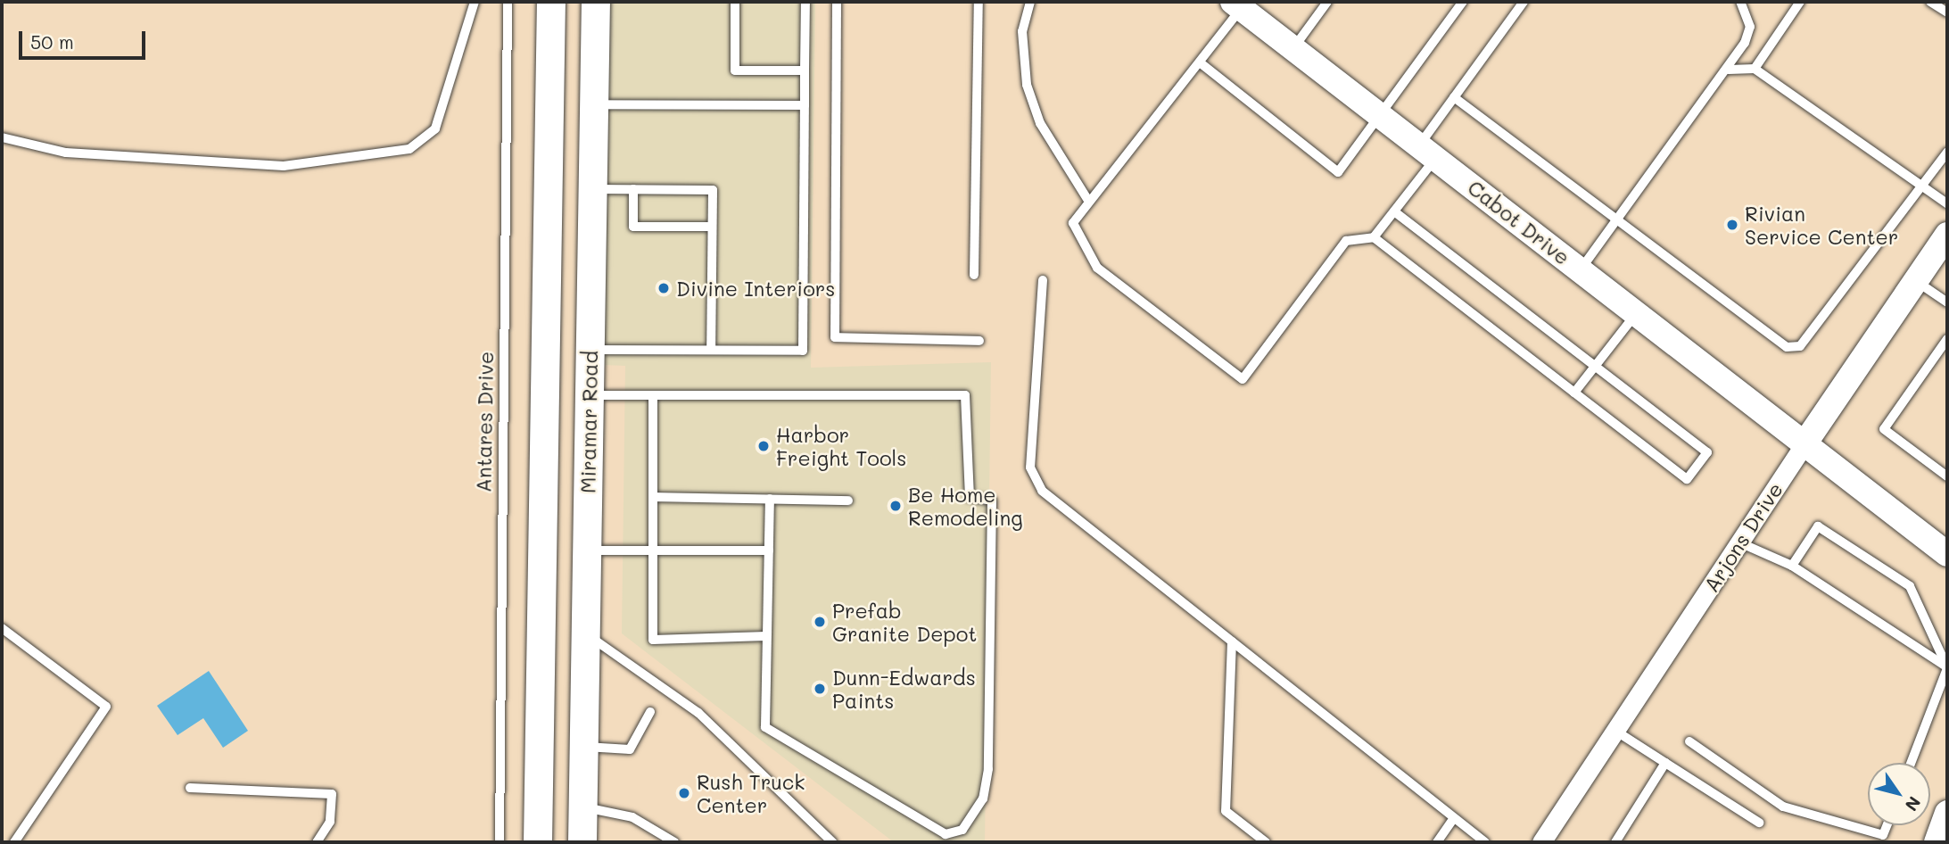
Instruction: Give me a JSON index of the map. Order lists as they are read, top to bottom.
{
  "streets": {
    "main road": ["Miramar Road"],
    "street": ["Cabot Drive", "Arjons Drive"],
    "lane": ["Antares Drive"]
  },
  "crossings": [
    ["Cabot Drive", "Arjons Drive"]
  ],
  "places": [
    "Rivian Service Center",
    "Divine Interiors",
    "Harbor Freight Tools",
    "Be Home Remodeling",
    "Prefab Granite Depot",
    "Dunn-Edwards Paints",
    "Rush Truck Center"
  ],
  "scale_bar": "50 m",
  "north": "bottom right"
}
